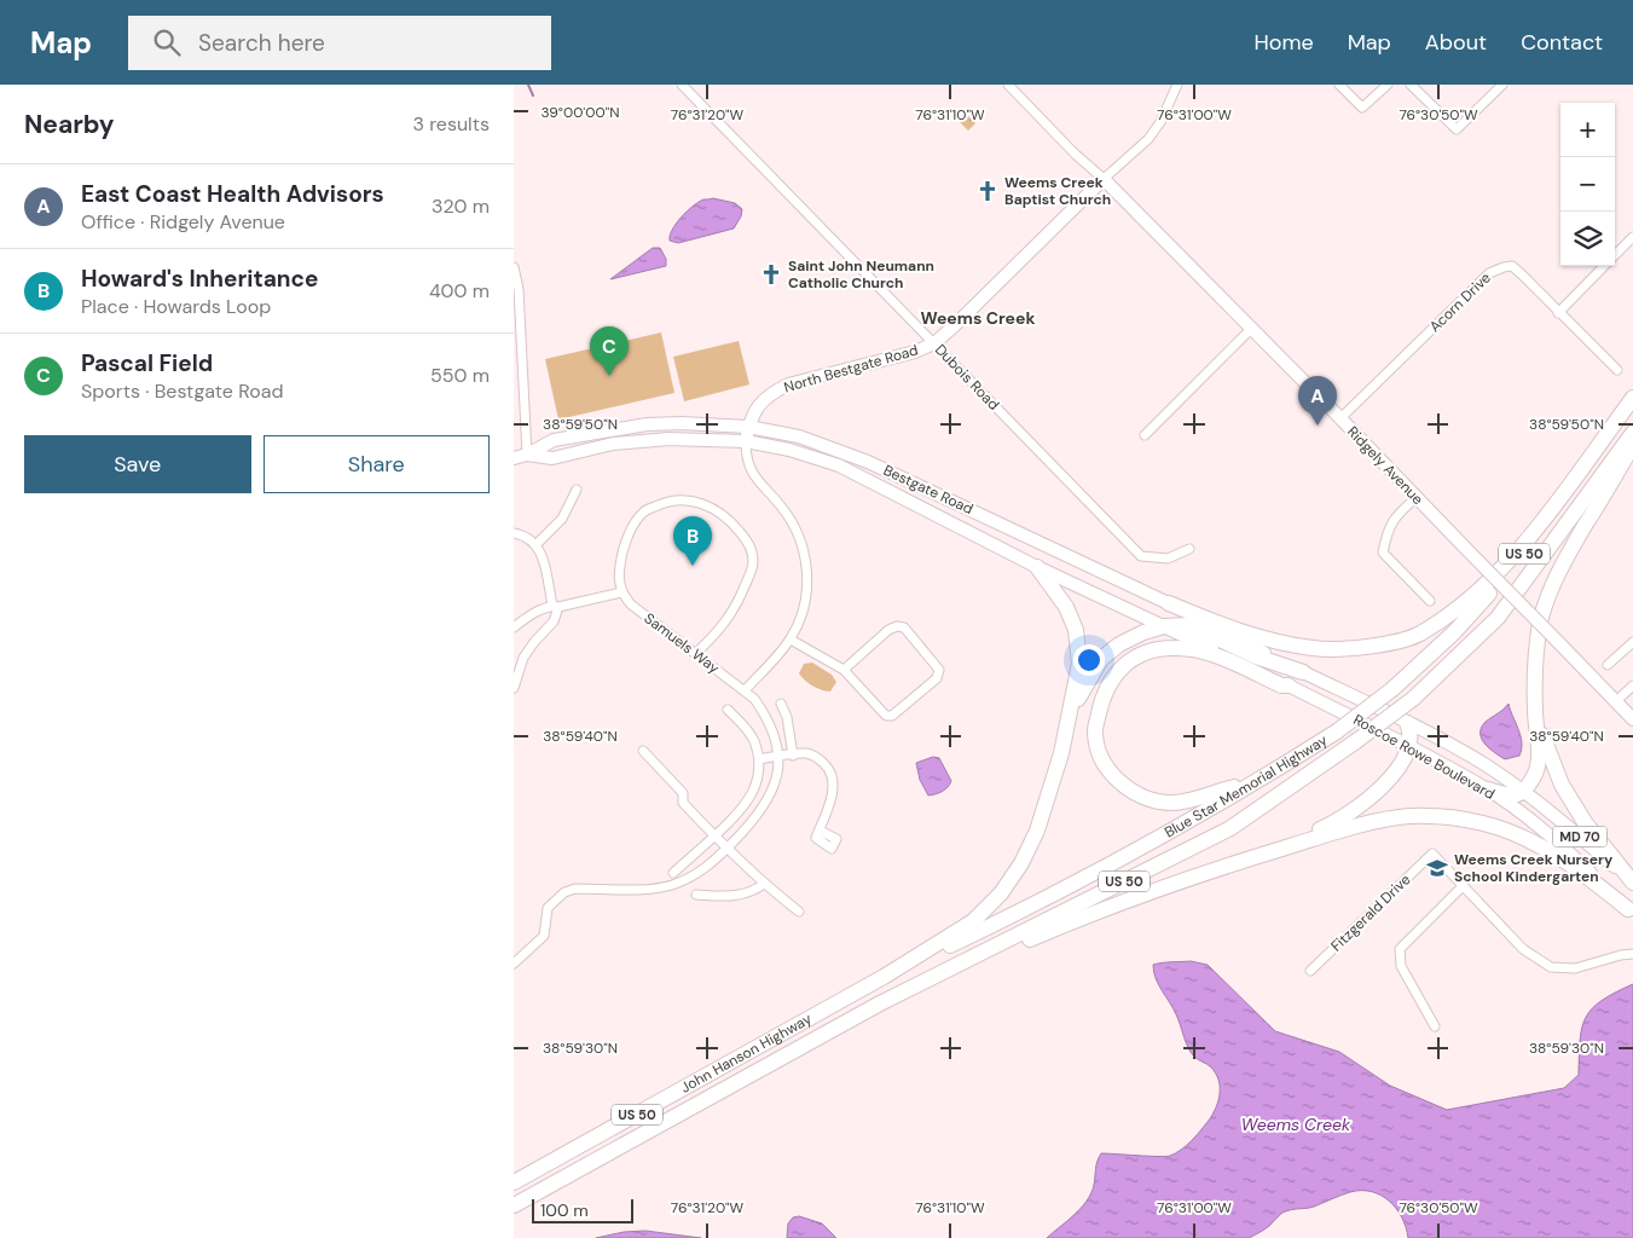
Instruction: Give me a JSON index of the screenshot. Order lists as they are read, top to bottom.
{
  "streets": {
    "highway": ["US 50", "Blue Star Memorial Highway", "John Hanson Highway"],
    "main road": [
      "North Bestgate Road",
      "Ridgely Avenue",
      "Bestgate Road",
      "Roscoe Rowe Boulevard",
      "MD 70"
    ],
    "street": [
      "Acorn Drive",
      "Dubois Road",
      "Samuels Way",
      "Fitzgerald Drive"
    ]
  },
  "crossings": [
    ["Acorn Drive", "Ridgely Avenue"],
    ["North Bestgate Road", "Dubois Road"],
    ["North Bestgate Road", "Ridgely Avenue"],
    ["North Bestgate Road", "Bestgate Road"],
    ["Bestgate Road", "Roscoe Rowe Boulevard"],
    ["Blue Star Memorial Highway", "John Hanson Highway"]
  ],
  "districts": ["Weems Creek"],
  "water": ["Weems Creek"],
  "places": {
    "church": ["Weems Creek Baptist Church", "Saint John Neumann Catholic Church"],
    "school or university": ["Weems Creek Nursery School Kindergarten"]
  },
  "scale_bar": "100 m",
  "page": {
    "header": "Map",
    "search": "Search here",
    "nav": [
      "Home",
      "Map",
      "About",
      "Contact"
    ],
    "heading": ["Nearby", "3 results"],
    "map_buttons": ["+", "−"],
    "list": [
      {
        "mark": "A",
        "name": "East Coast Health Advisors",
        "note": "Office · Ridgely Avenue",
        "value": "320 m"
      },
      {
        "mark": "B",
        "name": "Howard's Inheritance",
        "note": "Place · Howards Loop",
        "value": "400 m"
      },
      {
        "mark": "C",
        "name": "Pascal Field",
        "note": "Sports · Bestgate Road",
        "value": "550 m"
      }
    ],
    "pins": ["C", "A", "B"],
    "buttons": ["Save", "Share"],
    "scale": "100 m"
  },
  "coordinates": [
    "39°00'00\"N",
    "76°31'20\"W",
    "76°31'10\"W",
    "76°31'00\"W",
    "76°30'50\"W",
    "38°59'50\"N",
    "38°59'40\"N",
    "38°59'30\"N"
  ]
}
